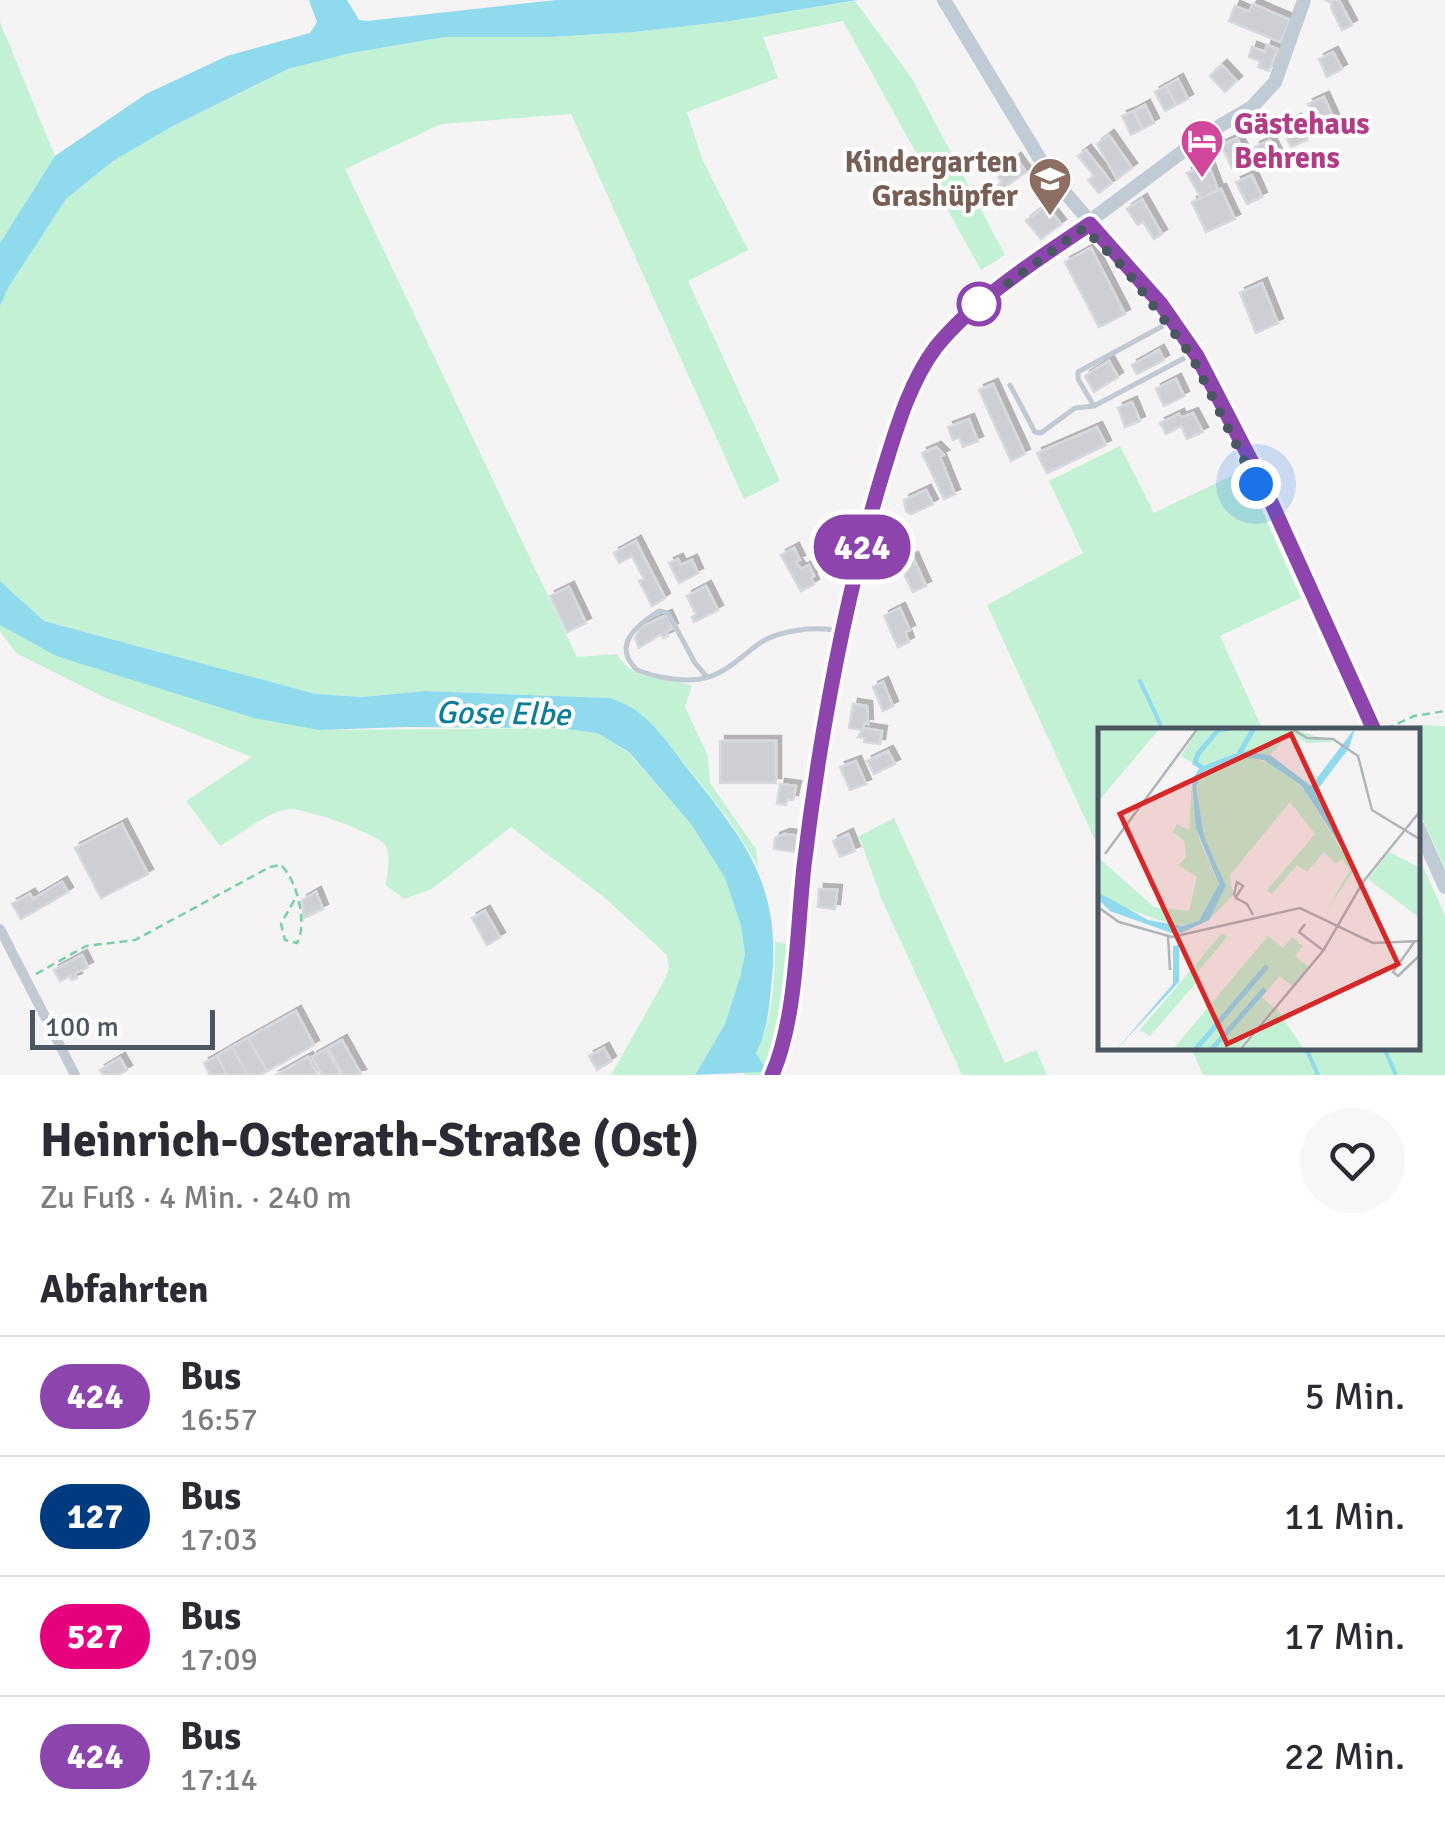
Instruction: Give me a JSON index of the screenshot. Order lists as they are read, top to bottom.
{
  "water": ["Gose Elbe"],
  "places": {
    "hotel": ["Gästehaus Behrens"],
    "school or university": ["Kindergarten Grashüpfer"]
  },
  "lines": ["bus line 424"],
  "scale_bar": "100 m",
  "page": {
    "on_map": "424",
    "scale": "100 m",
    "heading": [
      ["Heinrich-Osterath-Straße (Ost)", "Zu Fuß · 4 Min. · 240 m"],
      "Abfahrten"
    ],
    "list": [
      {
        "mark": "424",
        "name": "Bus",
        "note": "16:57",
        "value": "5 Min."
      },
      {
        "mark": "127",
        "name": "Bus",
        "note": "17:03",
        "value": "11 Min."
      },
      {
        "mark": "527",
        "name": "Bus",
        "note": "17:09",
        "value": "17 Min."
      },
      {
        "mark": "424",
        "name": "Bus",
        "note": "17:14",
        "value": "22 Min."
      }
    ]
  }
}
